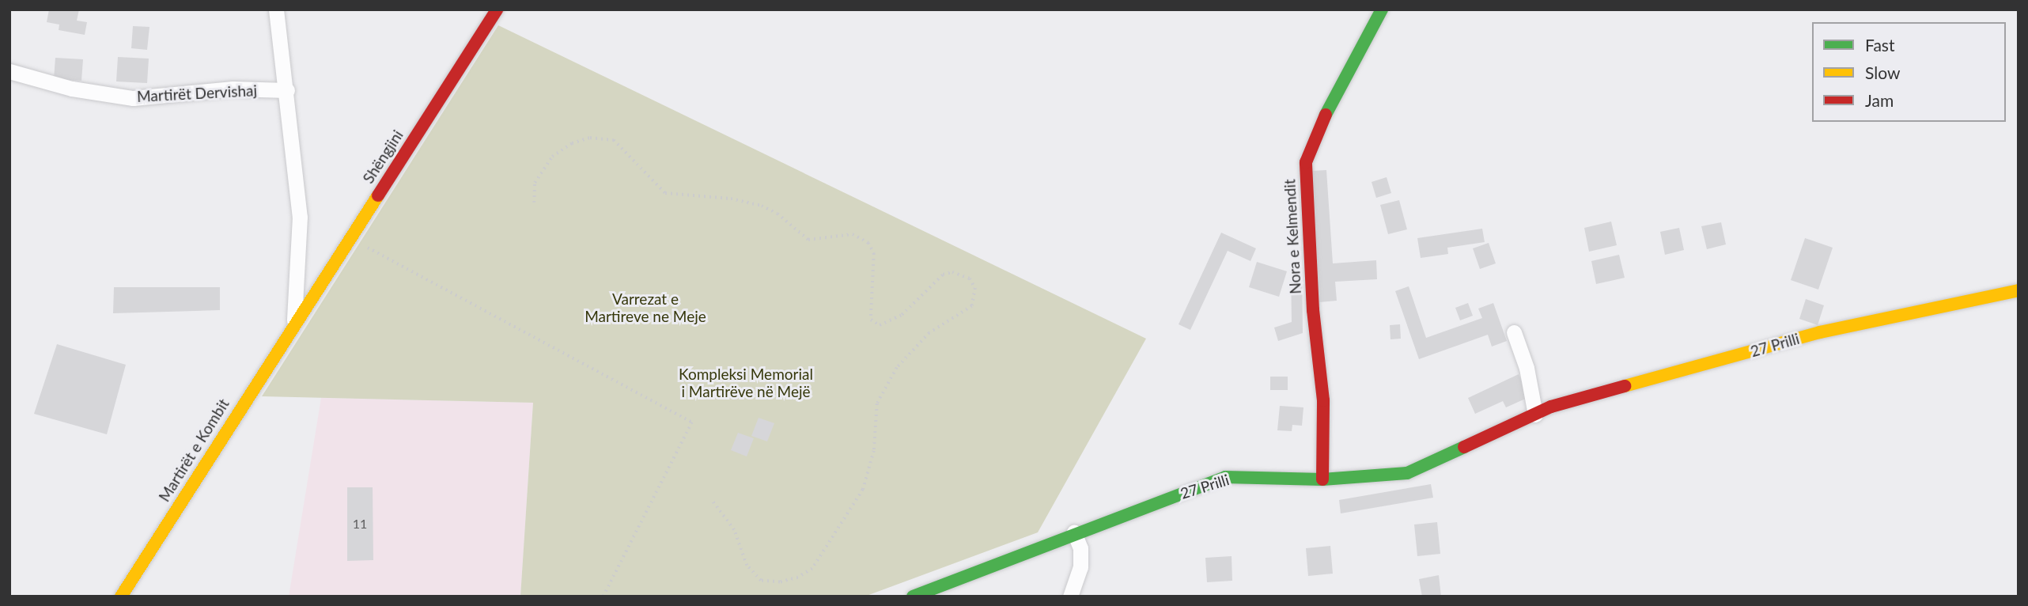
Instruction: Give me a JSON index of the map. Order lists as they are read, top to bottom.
{
  "streets": {
    "street": [
      "Martirët Dervishaj",
      "Shëngjini",
      "Nora e Kelmendit",
      "27 Prilli",
      "Martirët e Kombit"
    ]
  },
  "crossings": [
    ["Shëngjini", "Martirët e Kombit"],
    ["Nora e Kelmendit", "27 Prilli"]
  ],
  "parks": ["Varrezat e Martireve ne Meje", "Kompleksi Memorial i Martirëve në Mejë"],
  "house_numbers": ["11"],
  "legend": ["Fast", "Slow", "Jam"]
}
